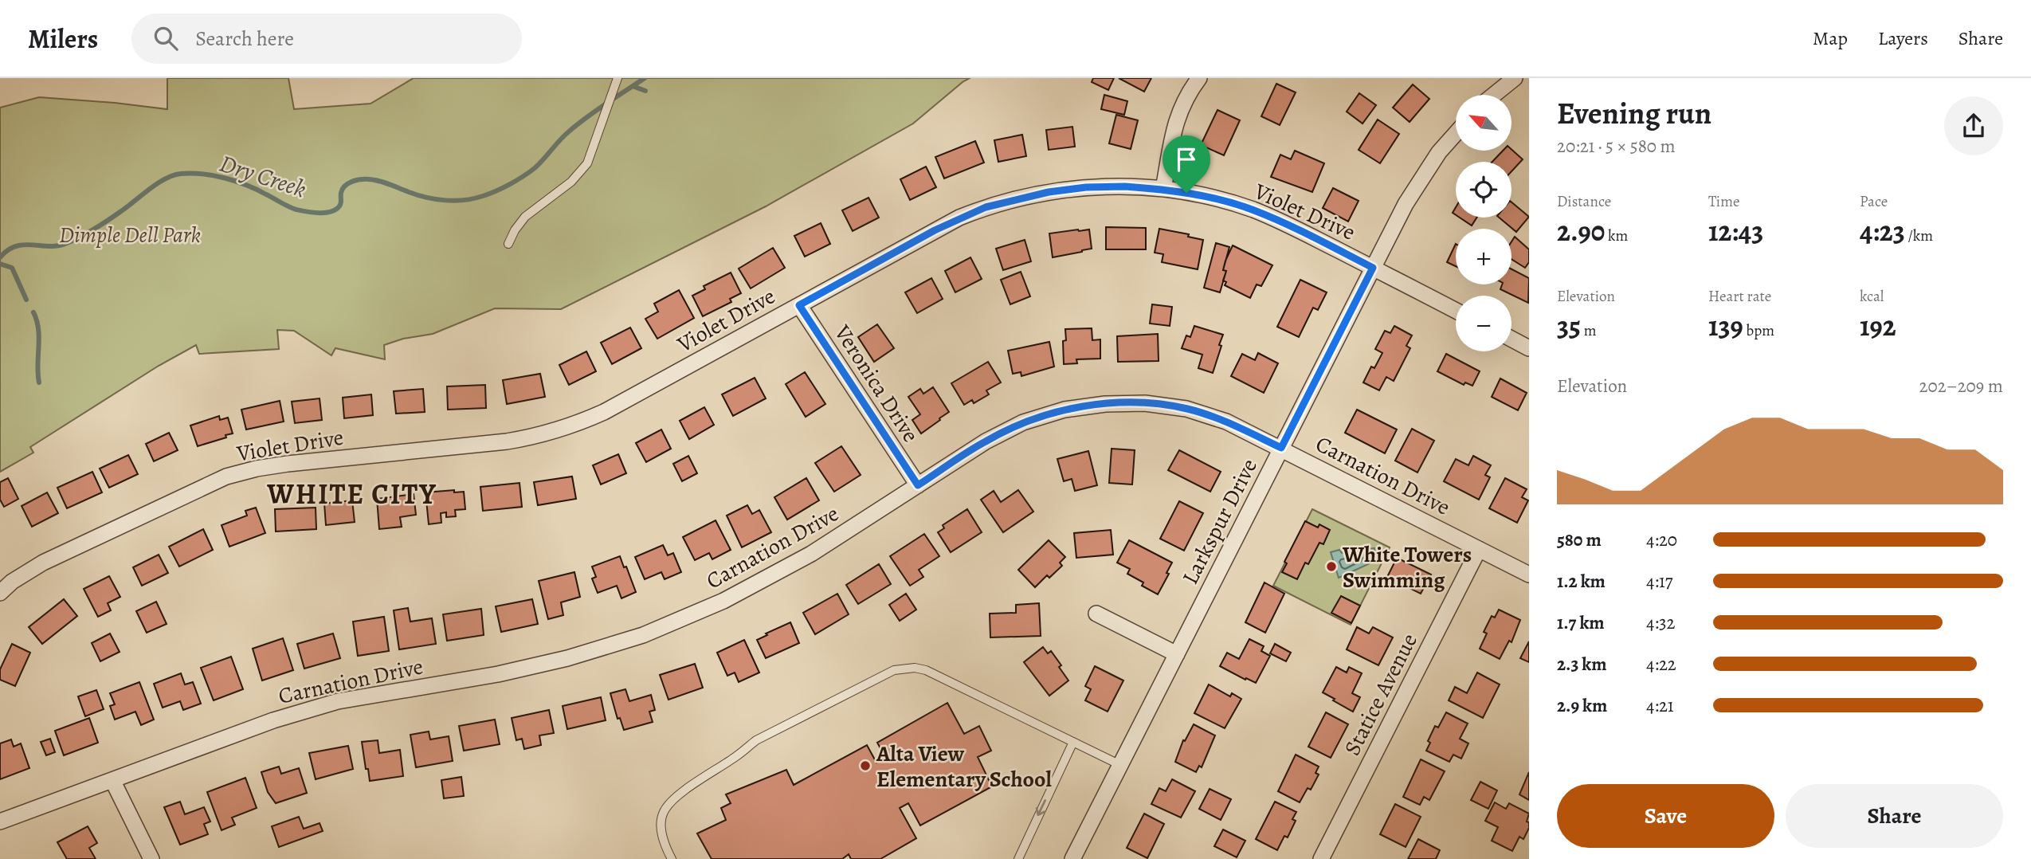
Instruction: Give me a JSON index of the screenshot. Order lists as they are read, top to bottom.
{
  "streets": {
    "street": [
      "Violet Drive",
      "Veronica Drive",
      "Carnation Drive",
      "Larkspur Drive",
      "Statice Avenue"
    ]
  },
  "crossings": [
    ["Violet Drive", "Veronica Drive"],
    ["Violet Drive", "Larkspur Drive"],
    ["Veronica Drive", "Carnation Drive"],
    ["Carnation Drive", "Larkspur Drive"],
    ["Carnation Drive", "Statice Avenue"]
  ],
  "districts": ["WHITE CITY"],
  "water": ["Dry Creek"],
  "parks": ["Dimple Dell Park"],
  "places": ["White Towers Swimming", "Alta View Elementary School"],
  "north": "top left",
  "page": {
    "header": "Milers",
    "search": "Search here",
    "nav": ["Map", "Layers", "Share"],
    "heading": ["Evening run", "20:21 · 5 × 580 m"],
    "map_buttons": ["+", "−"],
    "stats": [
      ["Distance", "2.90 km"],
      ["Time", "12:43"],
      ["Pace", "4:23 /km"],
      ["Elevation", "35 m"],
      ["Heart rate", "139 bpm"],
      ["kcal", "192"]
    ],
    "chart": ["Elevation", "202–209 m"],
    "list": [
      {
        "name": "580 m",
        "note": "4:20"
      },
      {
        "name": "1.2 km",
        "note": "4:17"
      },
      {
        "name": "1.7 km",
        "note": "4:32"
      },
      {
        "name": "2.3 km",
        "note": "4:22"
      },
      {
        "name": "2.9 km",
        "note": "4:21"
      }
    ],
    "buttons": ["Save", "Share"]
  }
}
